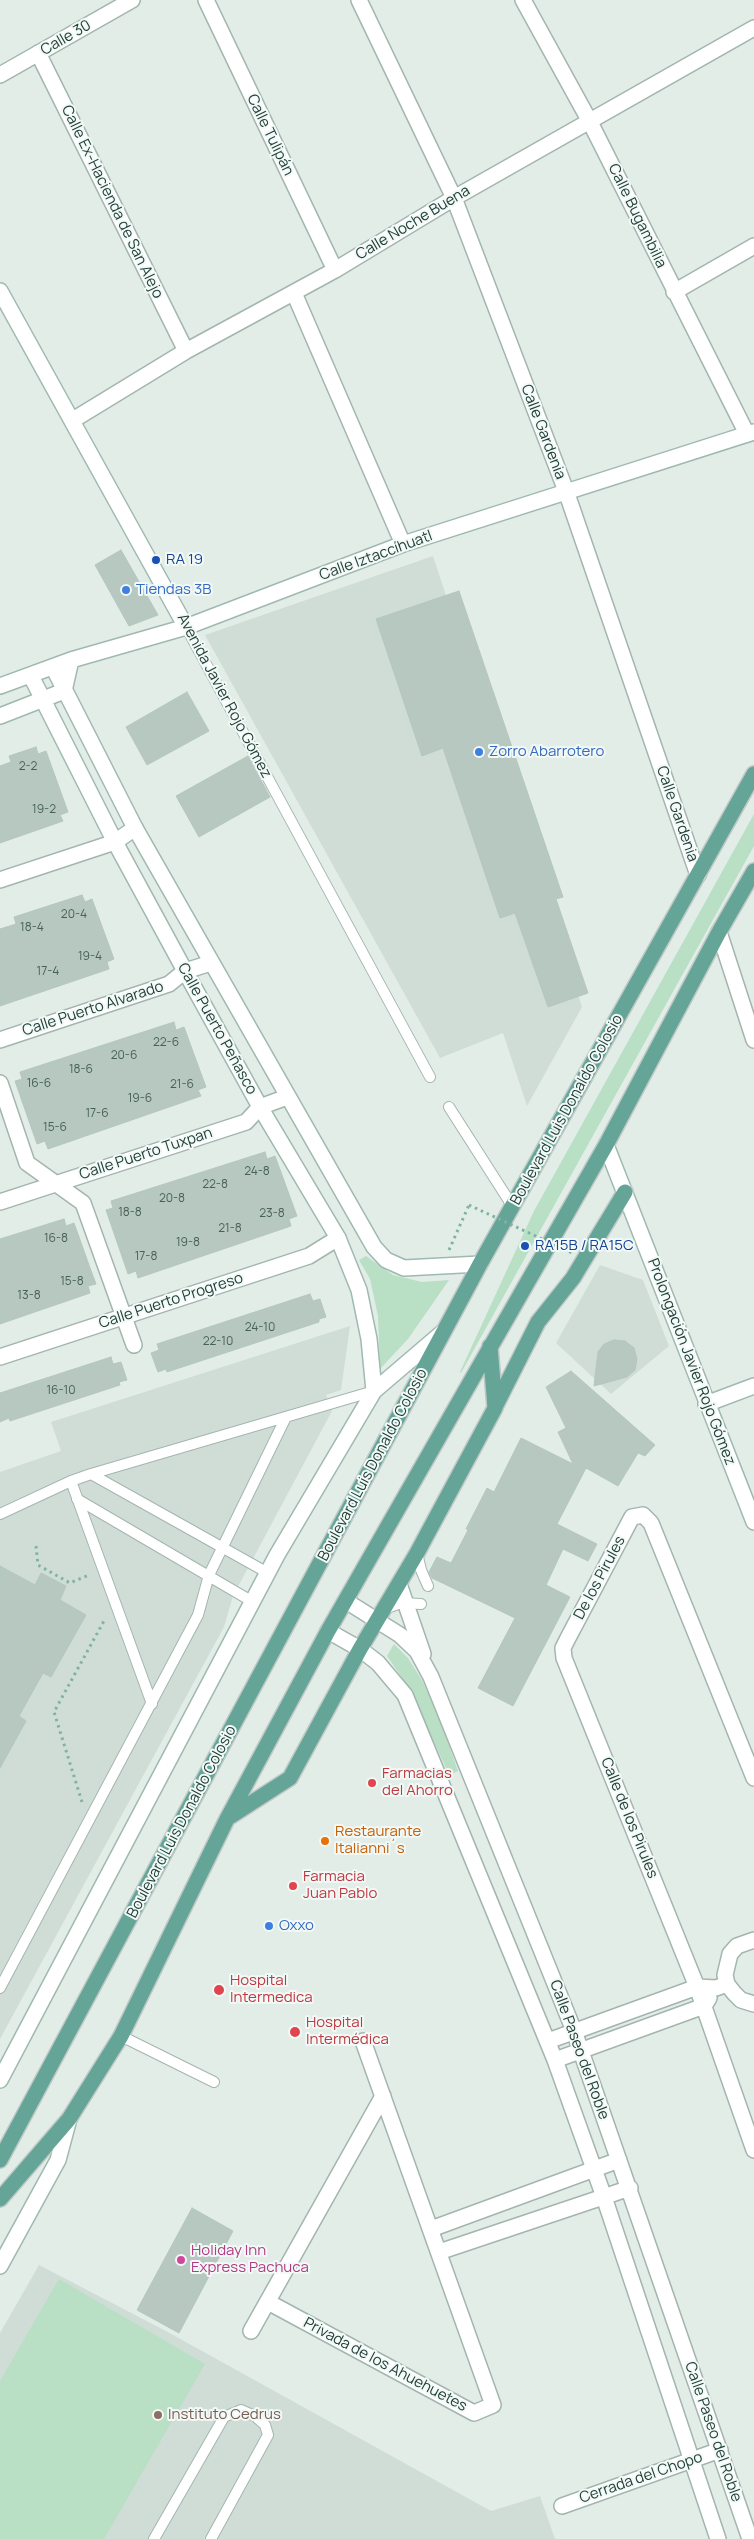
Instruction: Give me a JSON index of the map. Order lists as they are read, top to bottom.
{
  "streets": {
    "main road": ["Boulevard Luis Donaldo Colosio"],
    "street": [
      "Calle 30",
      "Calle Tulipán",
      "Calle Ex-Hacienda de San Alejo",
      "Calle Bugambilia",
      "Calle Noche Buena",
      "Calle Gardenia",
      "Calle Iztaccíhuatl",
      "Avenida Javier Rojo Gómez",
      "Calle Puerto Alvarado",
      "Calle Puerto Peñasco",
      "Calle Puerto Tuxpan",
      "Calle Puerto Progreso",
      "Prolongación Javier Rojo Gómez",
      "De los Pirules",
      "Calle de los Pirules",
      "Calle Paseo del Roble",
      "Privada de los Ahuehuetes",
      "Cerrada del Chopo"
    ]
  },
  "crossings": [
    ["Calle 30", "Calle Ex-Hacienda de San Alejo"],
    ["Calle Tulipán", "Calle Noche Buena"],
    ["Calle Ex-Hacienda de San Alejo", "Calle Noche Buena"],
    ["Calle Bugambilia", "Calle Noche Buena"],
    ["Calle Bugambilia", "Calle Iztaccíhuatl"],
    ["Calle Noche Buena", "Calle Gardenia"],
    ["Calle Noche Buena", "Avenida Javier Rojo Gómez"],
    ["Calle Gardenia", "Calle Iztaccíhuatl"],
    ["Calle Gardenia", "Boulevard Luis Donaldo Colosio"],
    ["Calle Iztaccíhuatl", "Avenida Javier Rojo Gómez"],
    ["Calle Iztaccíhuatl", "Calle Puerto Peñasco"],
    ["Calle Puerto Alvarado", "Calle Puerto Peñasco"],
    ["Calle Puerto Peñasco", "Boulevard Luis Donaldo Colosio"],
    ["Calle Puerto Peñasco", "Calle Puerto Tuxpan"],
    ["Calle Puerto Peñasco", "Calle Puerto Progreso"],
    ["De los Pirules", "Calle de los Pirules"],
    ["Calle Paseo del Roble", "Cerrada del Chopo"]
  ],
  "places": [
    "RA 19",
    "Tiendas 3B",
    "Zorro Abarrotero",
    "RA15B / RA15C",
    "Farmacias del Ahorro",
    "Restaurante Italianni´s",
    "Farmacia Juan Pablo",
    "Oxxo",
    "Hospital Intermedica",
    "Hospital Intermédica",
    "Holiday Inn Express Pachuca",
    "Instituto Cedrus"
  ],
  "house_numbers": [
    "2-2",
    "19-2",
    "20-4",
    "18-4",
    "19-4",
    "17-4",
    "22-6",
    "20-6",
    "18-6",
    "16-6",
    "21-6",
    "19-6",
    "17-6",
    "15-6",
    "24-8",
    "22-8",
    "20-8",
    "18-8",
    "23-8",
    "21-8",
    "16-8",
    "19-8",
    "17-8",
    "15-8",
    "13-8",
    "24-10",
    "22-10",
    "16-10"
  ]
}
